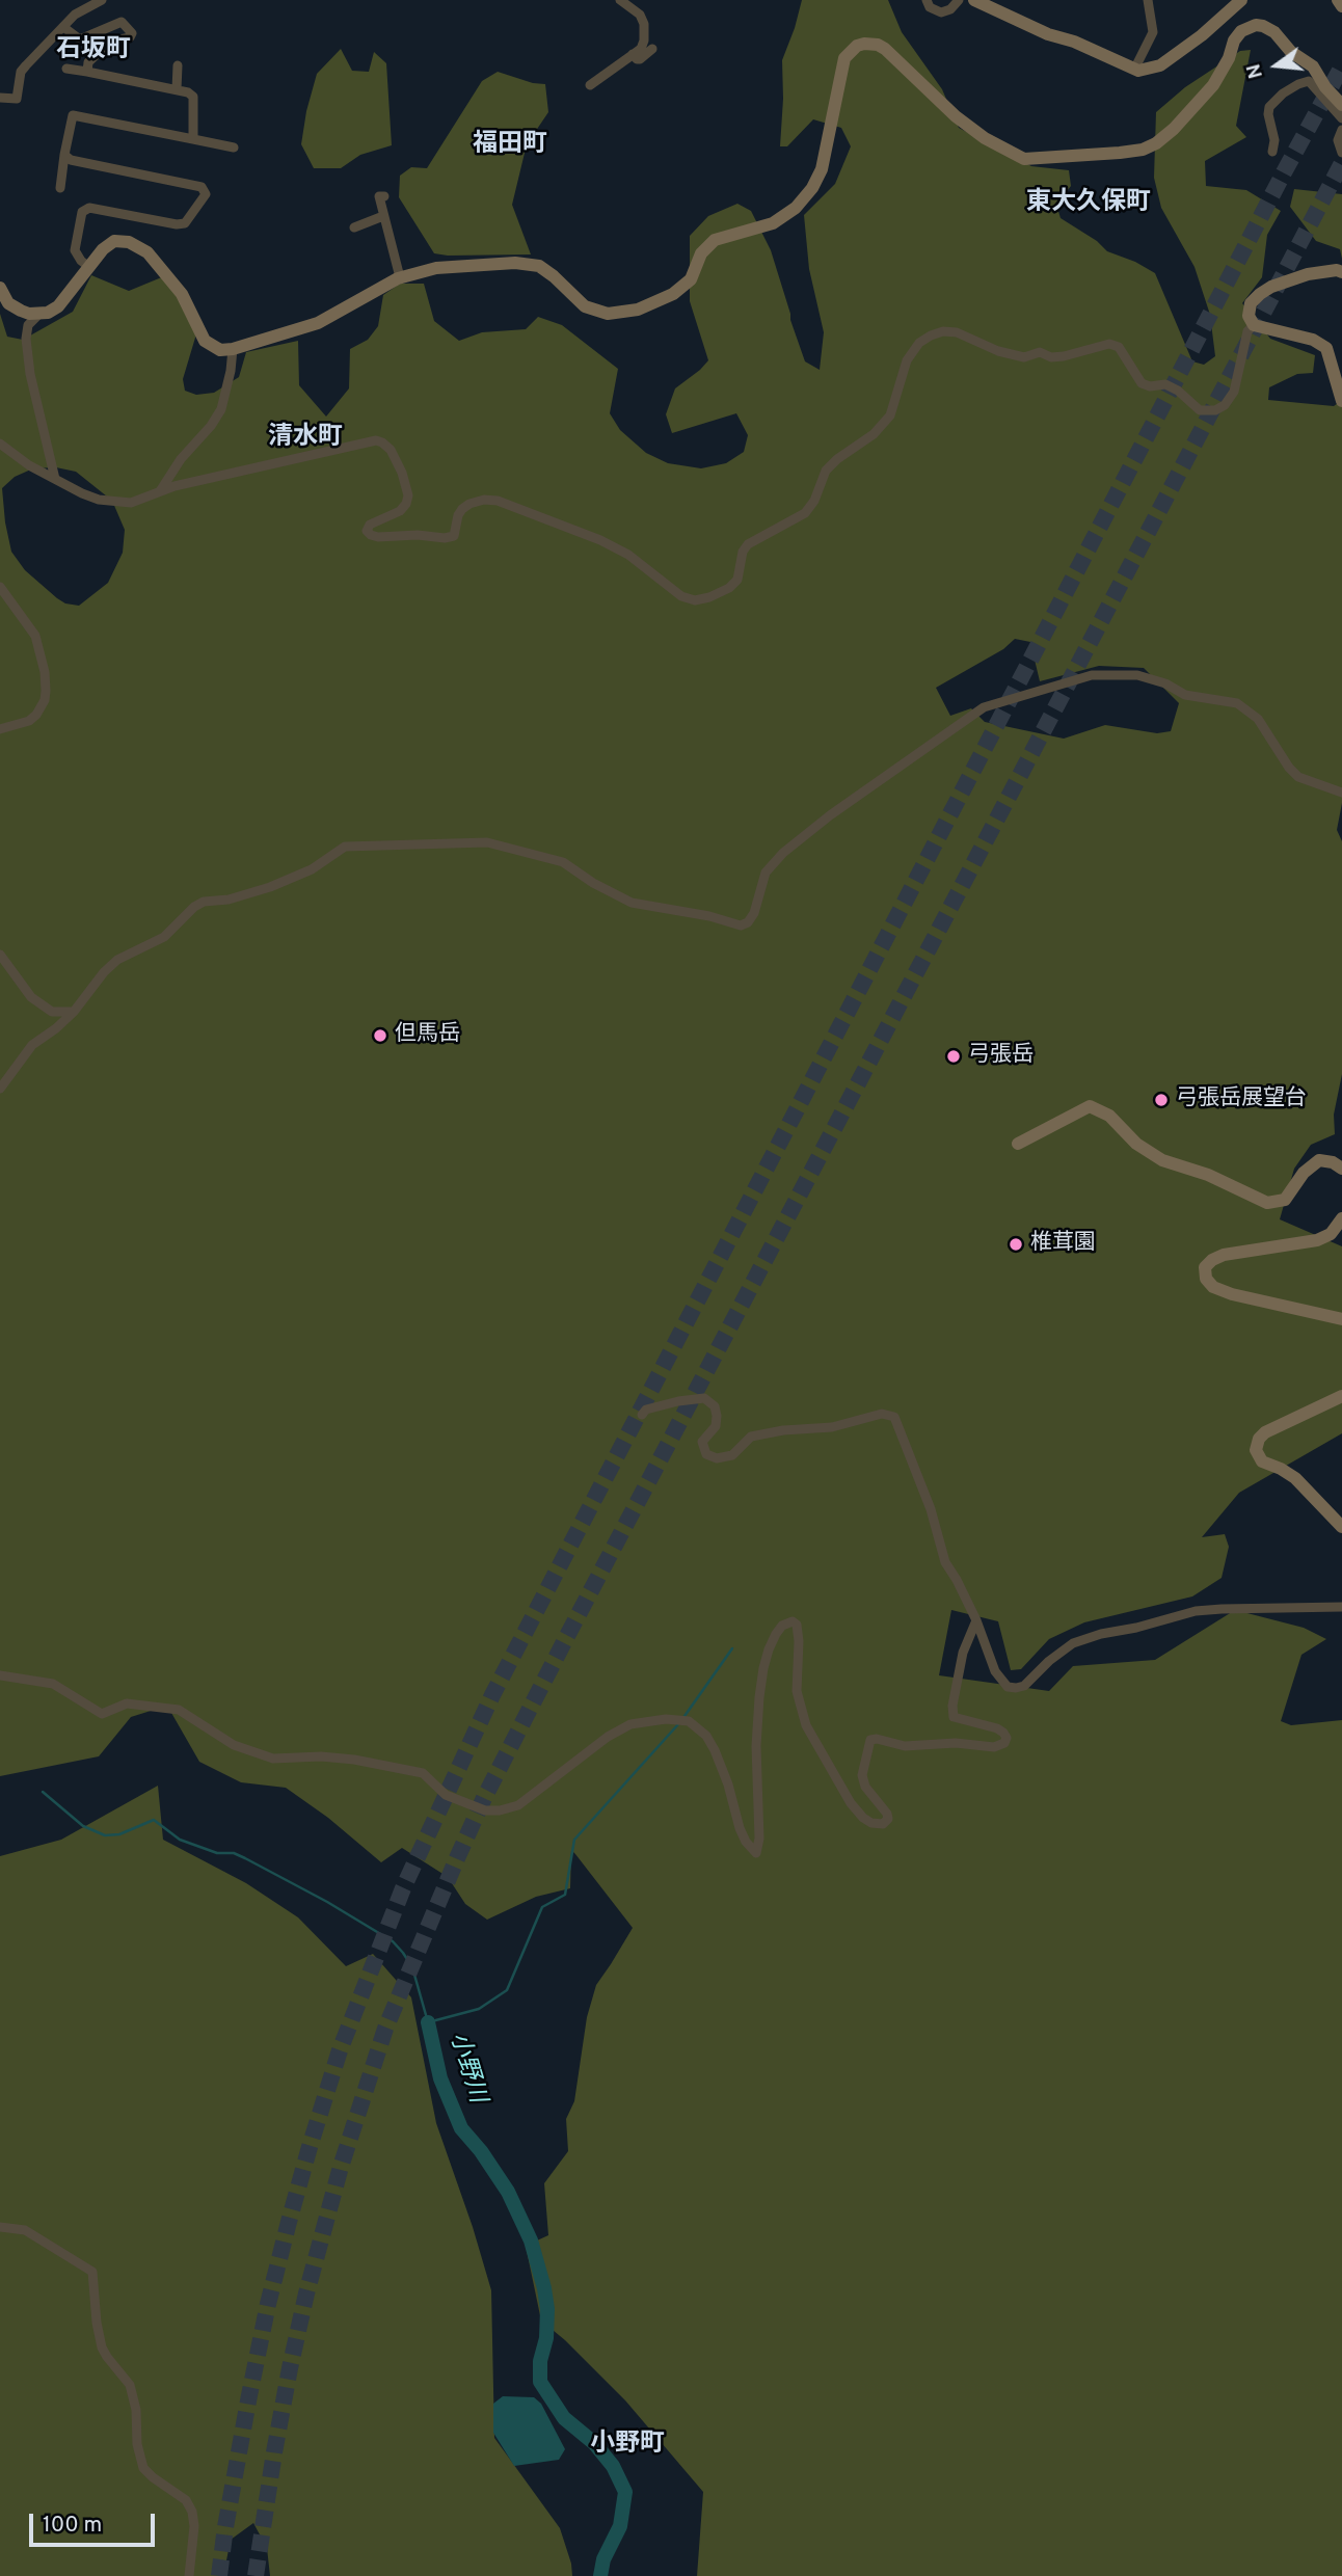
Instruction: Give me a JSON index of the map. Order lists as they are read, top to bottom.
{
  "districts": [
    "石坂町",
    "福田町",
    "東大久保町",
    "清水町",
    "小野町"
  ],
  "water": ["小野川"],
  "places": [
    "但馬岳",
    "弓張岳",
    "弓張岳展望台",
    "椎茸園"
  ],
  "scale_bar": "100 m",
  "north": "left"
}
